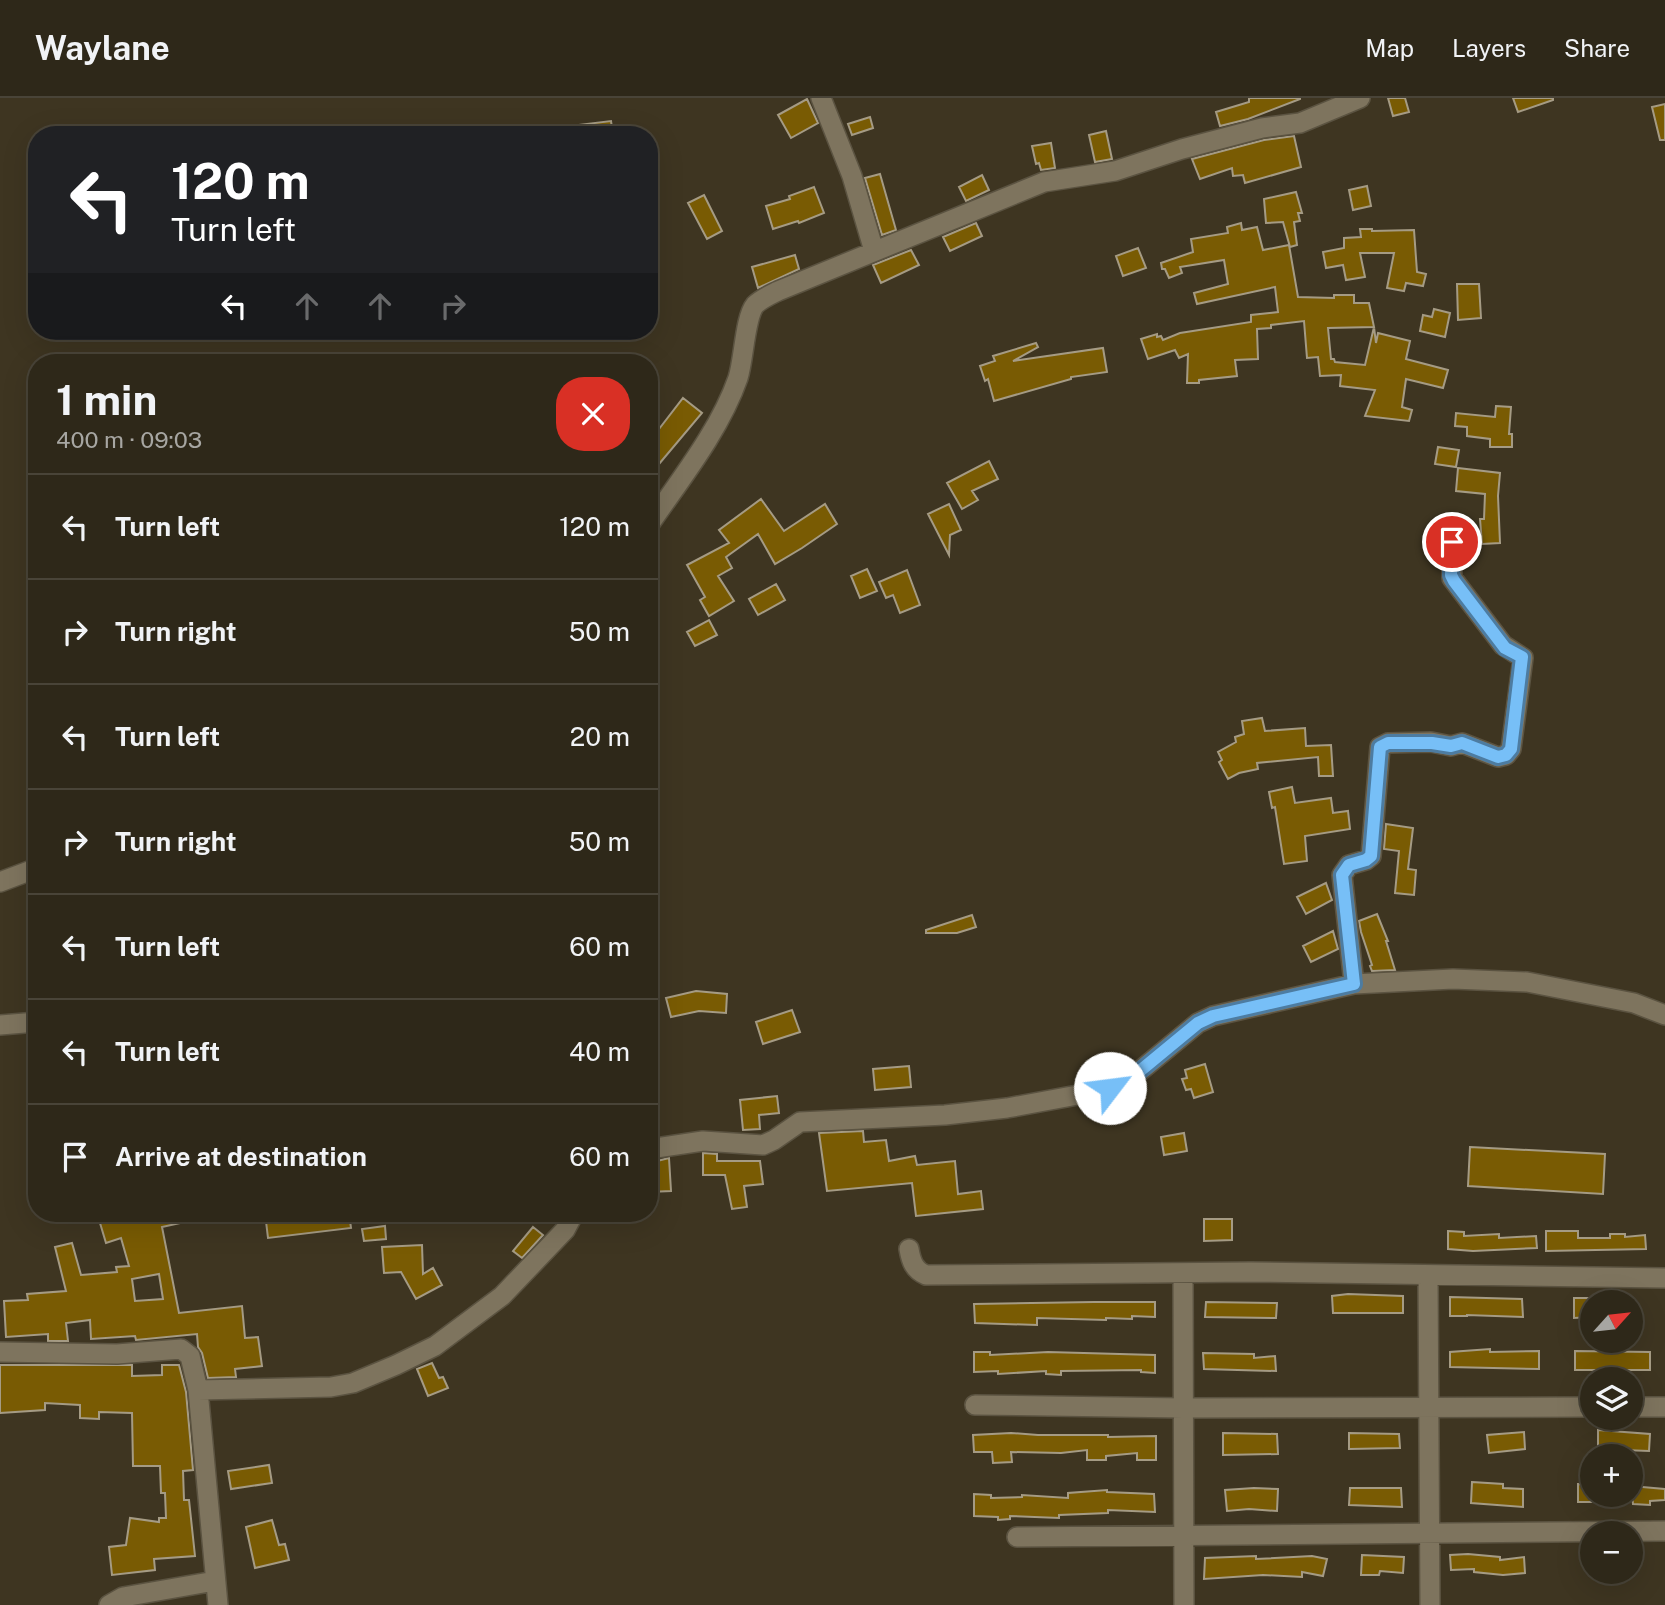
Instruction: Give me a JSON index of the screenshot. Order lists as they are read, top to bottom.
{
  "north": "top right",
  "page": {
    "header": "Waylane",
    "nav": ["Map", "Layers", "Share"],
    "turn": ["120 m", "Turn left"],
    "heading": ["1 min", "400 m · 09:03"],
    "list": [
      {
        "name": "Turn left",
        "value": "120 m"
      },
      {
        "name": "Turn right",
        "value": "50 m"
      },
      {
        "name": "Turn left",
        "value": "20 m"
      },
      {
        "name": "Turn right",
        "value": "50 m"
      },
      {
        "name": "Turn left",
        "value": "60 m"
      },
      {
        "name": "Turn left",
        "value": "40 m"
      },
      {
        "name": "Arrive at destination",
        "value": "60 m"
      }
    ],
    "map_buttons": ["+", "−"]
  }
}
